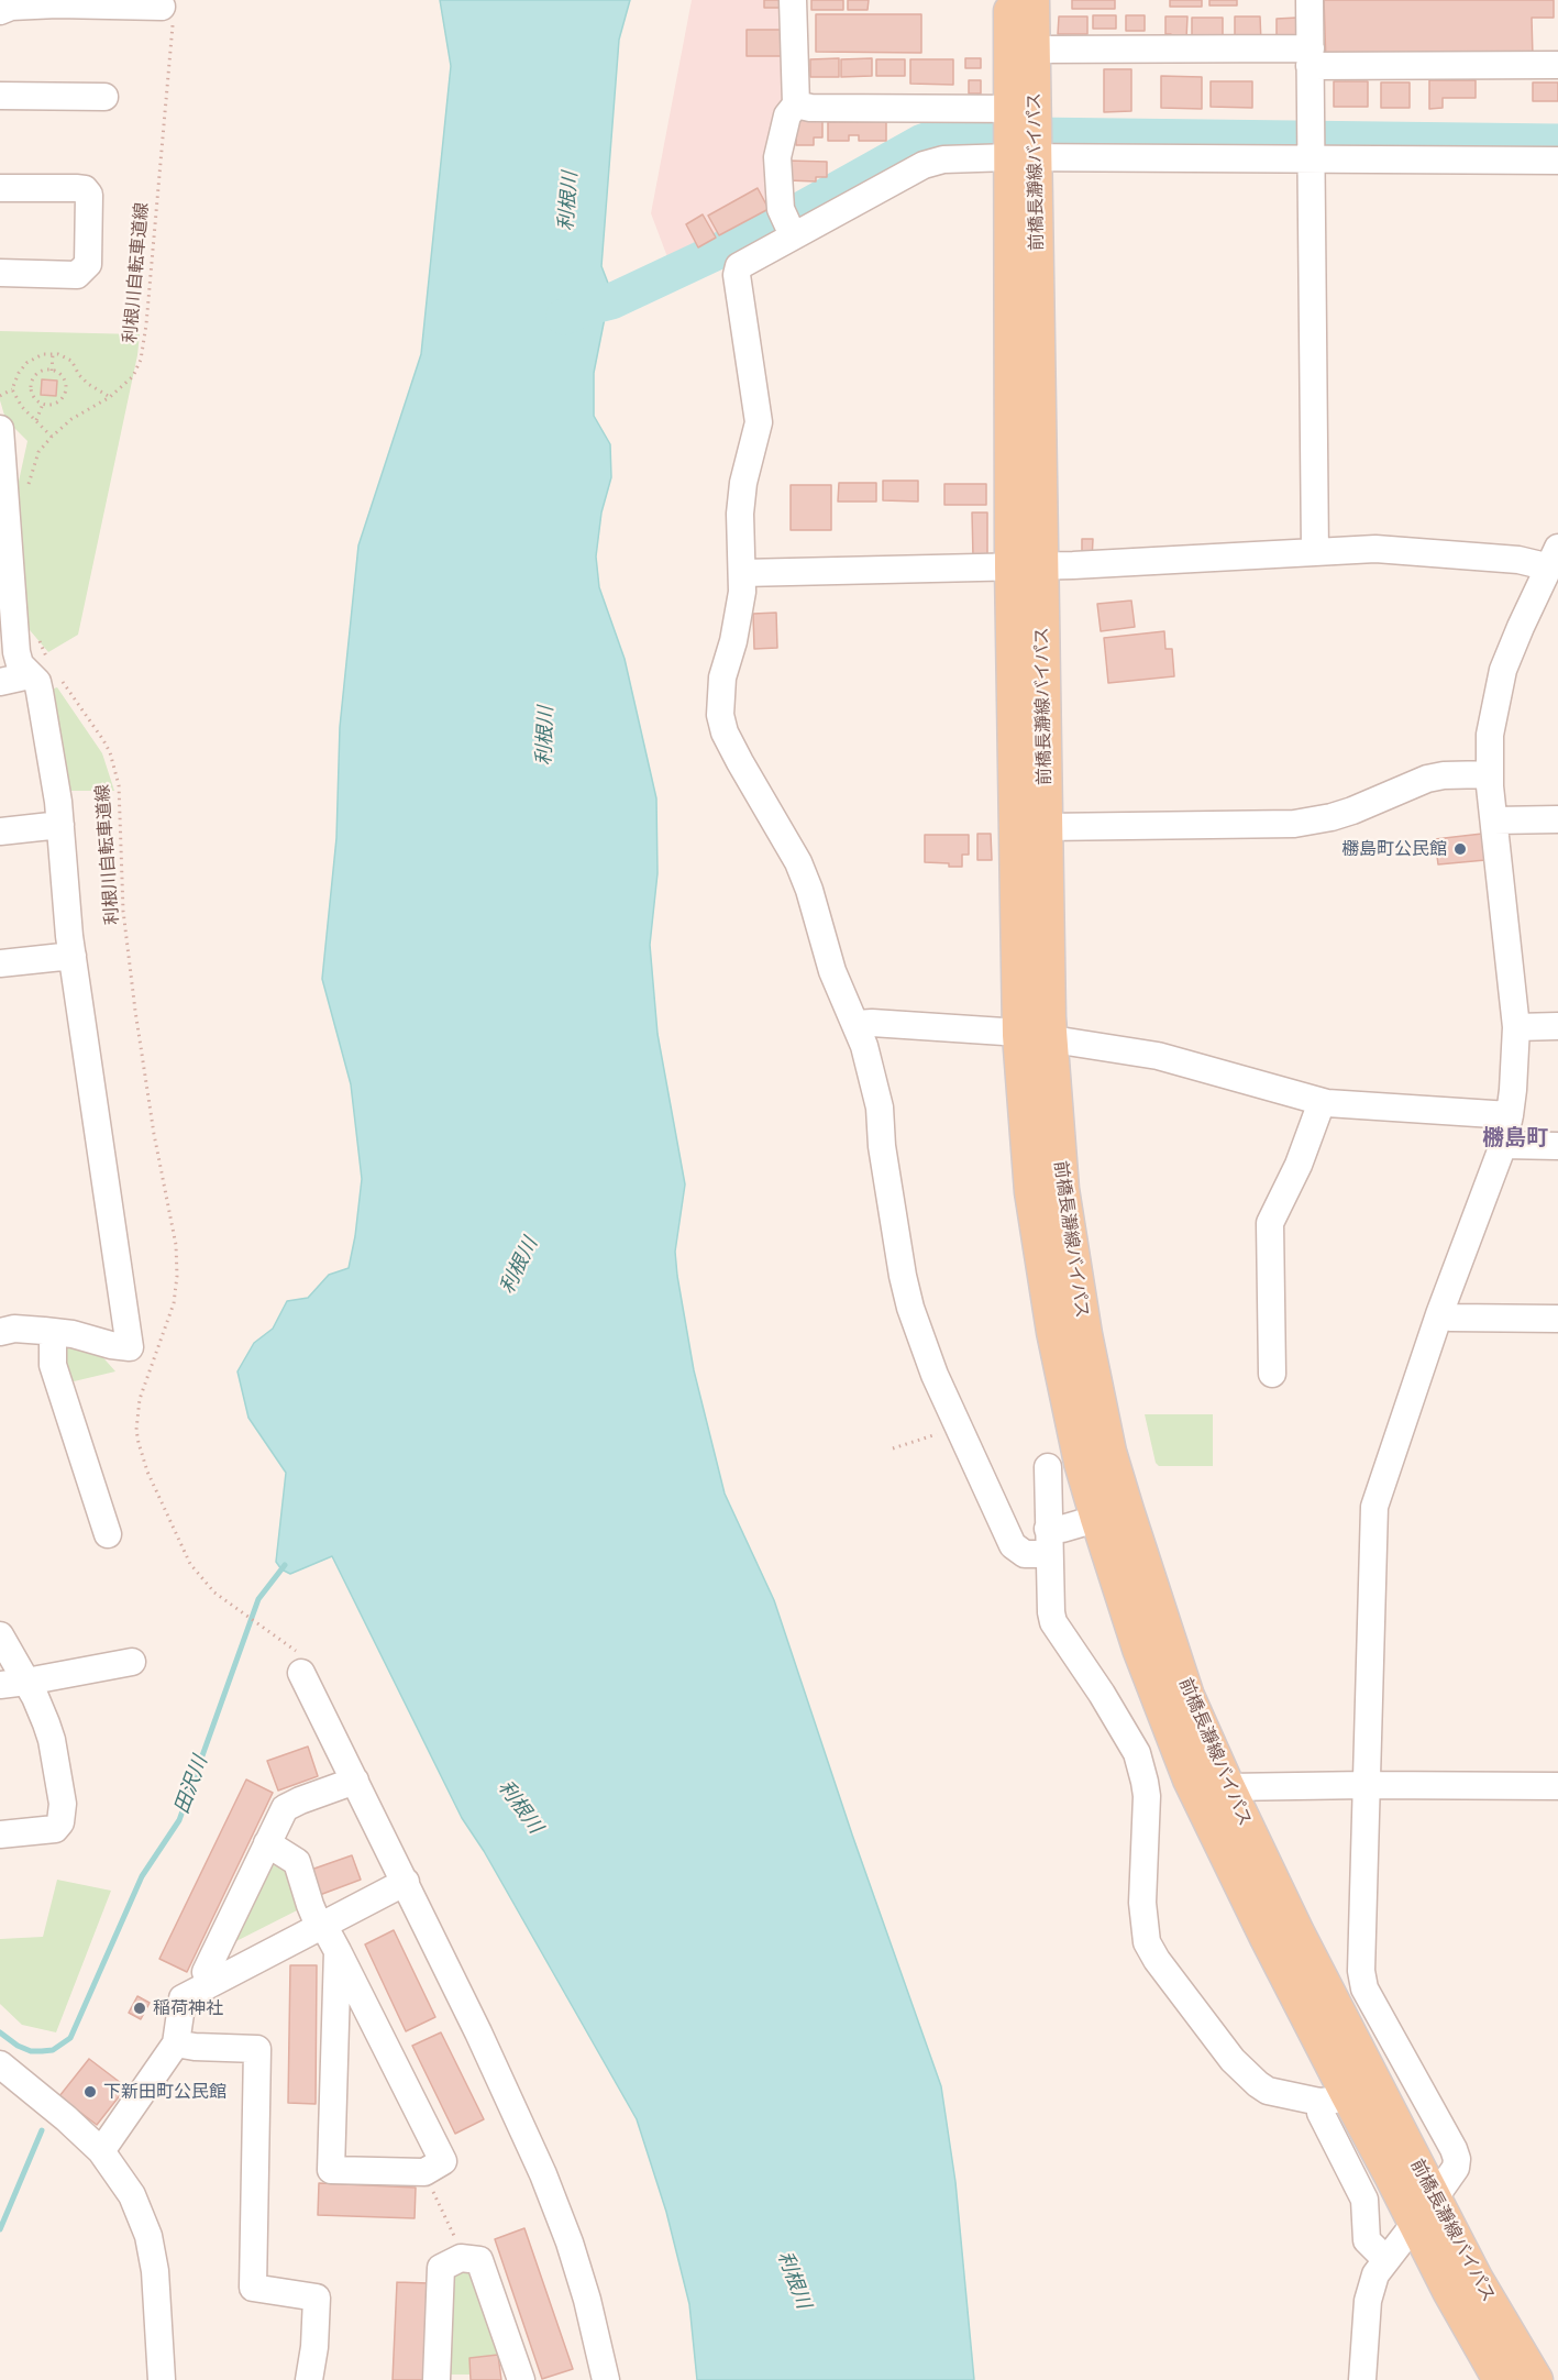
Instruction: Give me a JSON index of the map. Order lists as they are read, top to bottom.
{
  "streets": {
    "main road": ["前橋長瀞線バイパス"],
    "path": ["利根川自転車道線"]
  },
  "districts": ["橳島町"],
  "water": ["利根川", "田沢川"],
  "places": ["橳島町公民館", "稲荷神社", "下新田町公民館"]
}
